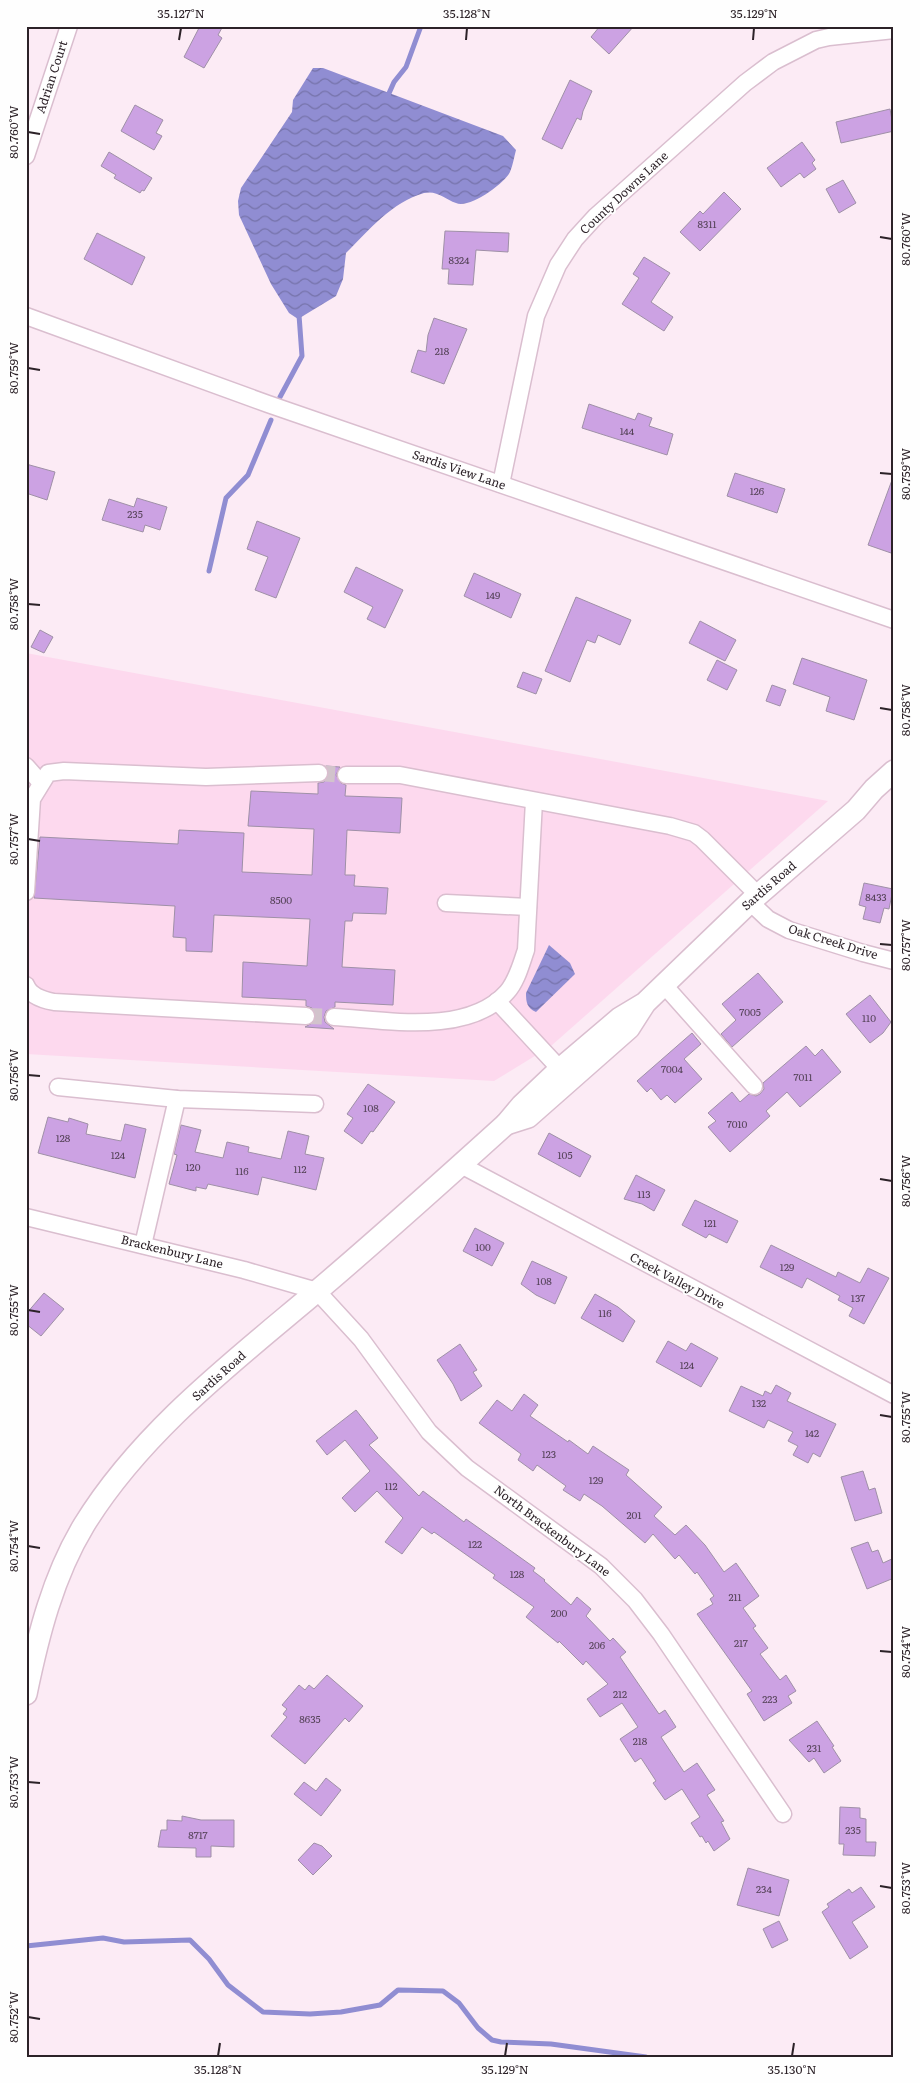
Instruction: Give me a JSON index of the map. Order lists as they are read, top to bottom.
{
  "streets": {
    "main road": ["Sardis Road"],
    "street": [
      "Adrian Court",
      "County Downs Lane",
      "Sardis View Lane",
      "Oak Creek Drive",
      "Brackenbury Lane",
      "Creek Valley Drive",
      "North Brackenbury Lane"
    ]
  },
  "crossings": [
    ["County Downs Lane", "Sardis View Lane"],
    ["Sardis Road", "Oak Creek Drive"],
    ["Sardis Road", "Brackenbury Lane"],
    ["Sardis Road", "Creek Valley Drive"],
    ["Sardis Road", "North Brackenbury Lane"],
    ["Brackenbury Lane", "North Brackenbury Lane"]
  ],
  "house_numbers": [
    "8311",
    "8324",
    "218",
    "144",
    "126",
    "235",
    "149",
    "8433",
    "8500",
    "7005",
    "110",
    "7004",
    "7011",
    "108",
    "7010",
    "128",
    "124",
    "105",
    "120",
    "112",
    "116",
    "113",
    "121",
    "100",
    "129",
    "108",
    "137",
    "116",
    "124",
    "132",
    "142",
    "123",
    "129",
    "112",
    "201",
    "122",
    "128",
    "211",
    "200",
    "217",
    "206",
    "212",
    "223",
    "8635",
    "218",
    "231",
    "235",
    "8717",
    "234"
  ],
  "coordinates": [
    "35.127°N",
    "35.128°N",
    "35.129°N",
    "80.760°W",
    "80.759°W",
    "80.758°W",
    "80.757°W",
    "80.756°W",
    "80.755°W",
    "80.754°W",
    "80.753°W",
    "80.752°W",
    "35.130°N"
  ]
}
